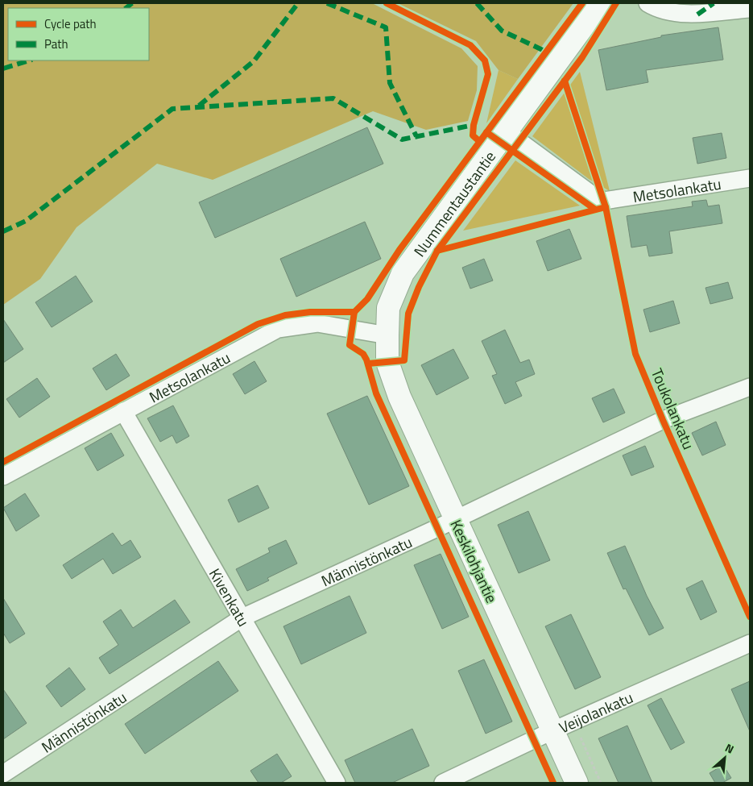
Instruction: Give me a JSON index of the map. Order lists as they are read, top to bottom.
{
  "streets": {
    "street": [
      "Metsolankatu",
      "Nummentaustantie",
      "Männistönkatu",
      "Keskilohjantie",
      "Kivenkatu",
      "Veijolankatu"
    ],
    "cycle path": ["Toukolankatu"]
  },
  "crossings": [
    ["Metsolankatu", "Nummentaustantie"],
    ["Metsolankatu", "Keskilohjantie"],
    ["Metsolankatu", "Kivenkatu"],
    ["Nummentaustantie", "Keskilohjantie"],
    ["Männistönkatu", "Keskilohjantie"],
    ["Männistönkatu", "Kivenkatu"],
    ["Keskilohjantie", "Veijolankatu"]
  ],
  "legend": ["Cycle path", "Path"],
  "north": "top right"
}
